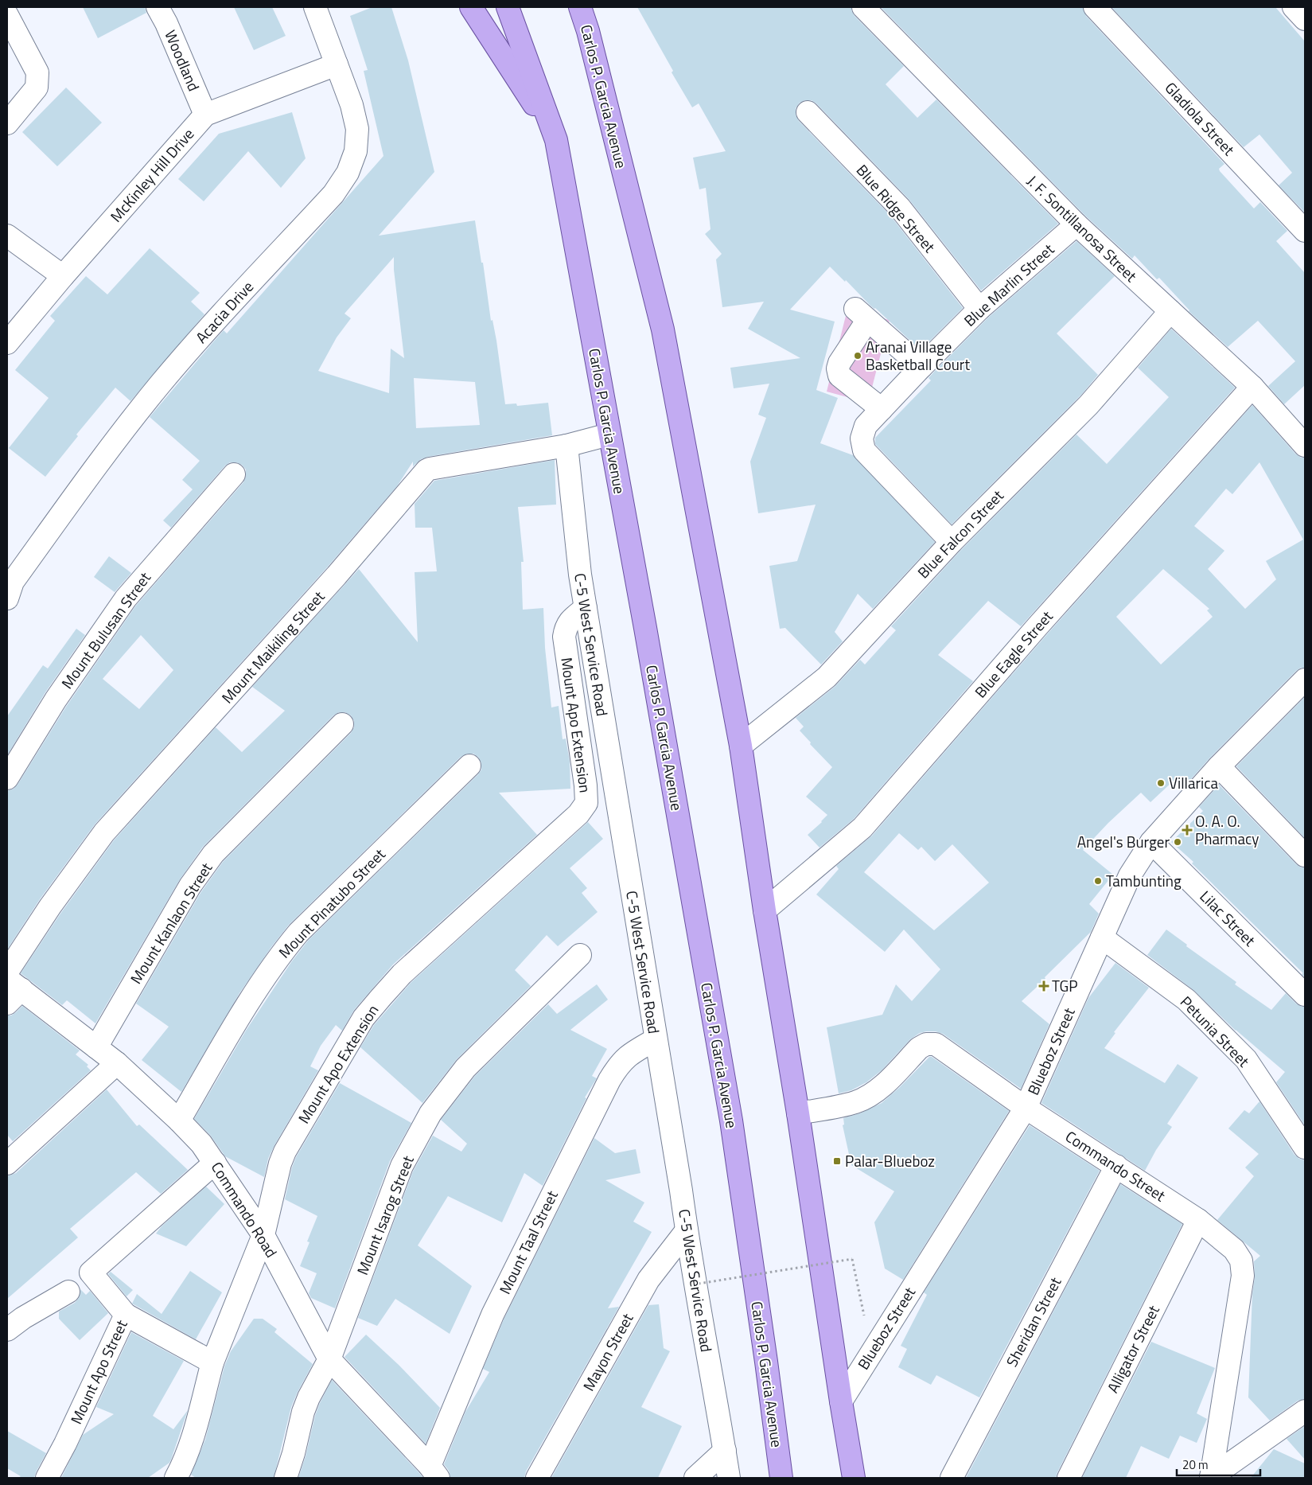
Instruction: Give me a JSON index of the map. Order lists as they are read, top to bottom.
{
  "streets": {
    "main road": ["Carlos P. Garcia Avenue"],
    "street": [
      "Woodland",
      "Gladiola Street",
      "McKinley Hill Drive",
      "Blue Ridge Street",
      "J. F. Sontillanosa Street",
      "Blue Marlin Street",
      "Acacia Drive",
      "Blue Falcon Street",
      "Mount Bulusan Street",
      "C-5 West Service Road",
      "Mount Maikiling Street",
      "Blue Eagle Street",
      "Mount Apo Extension",
      "Mount Pinatubo Street",
      "Lilac Street",
      "Mount Kanlaon Street",
      "Petunia Street",
      "Blueboz Street",
      "Commando Street",
      "Commando Road",
      "Mount Isarog Street",
      "Mount Taal Street",
      "Sheridan Street",
      "Alligator Street",
      "Mayon Street",
      "Mount Apo Street"
    ]
  },
  "crossings": [
    ["Woodland", "McKinley Hill Drive"],
    ["Carlos P. Garcia Avenue", "Blue Falcon Street"],
    ["Carlos P. Garcia Avenue", "Mount Maikiling Street"],
    ["Carlos P. Garcia Avenue", "Blue Eagle Street"],
    ["Carlos P. Garcia Avenue", "Blueboz Street"],
    ["Carlos P. Garcia Avenue", "Commando Street"],
    ["McKinley Hill Drive", "Acacia Drive"],
    ["Blue Ridge Street", "Blue Marlin Street"],
    ["J. F. Sontillanosa Street", "Blue Marlin Street"],
    ["J. F. Sontillanosa Street", "Blue Falcon Street"],
    ["J. F. Sontillanosa Street", "Blue Eagle Street"],
    ["Blue Marlin Street", "Blue Falcon Street"],
    ["C-5 West Service Road", "Mount Maikiling Street"],
    ["C-5 West Service Road", "Mount Apo Extension"],
    ["C-5 West Service Road", "Mount Taal Street"],
    ["C-5 West Service Road", "Mayon Street"],
    ["Mount Apo Extension", "Commando Road"],
    ["Mount Pinatubo Street", "Commando Road"],
    ["Lilac Street", "Blueboz Street"],
    ["Mount Kanlaon Street", "Commando Road"],
    ["Petunia Street", "Blueboz Street"],
    ["Blueboz Street", "Commando Street"],
    ["Commando Street", "Sheridan Street"],
    ["Commando Street", "Alligator Street"],
    ["Commando Road", "Mount Isarog Street"],
    ["Commando Road", "Mount Taal Street"],
    ["Commando Road", "Mount Apo Street"]
  ],
  "places": {
    "other": [
      "Aranai Village Basketball Court",
      "Villarica",
      "Angel's Burger",
      "Tambunting"
    ],
    "health": ["O. A. O. Pharmacy", "TGP"],
    "transit": ["Palar-Blueboz"]
  },
  "scale_bar": "20 m"
}
